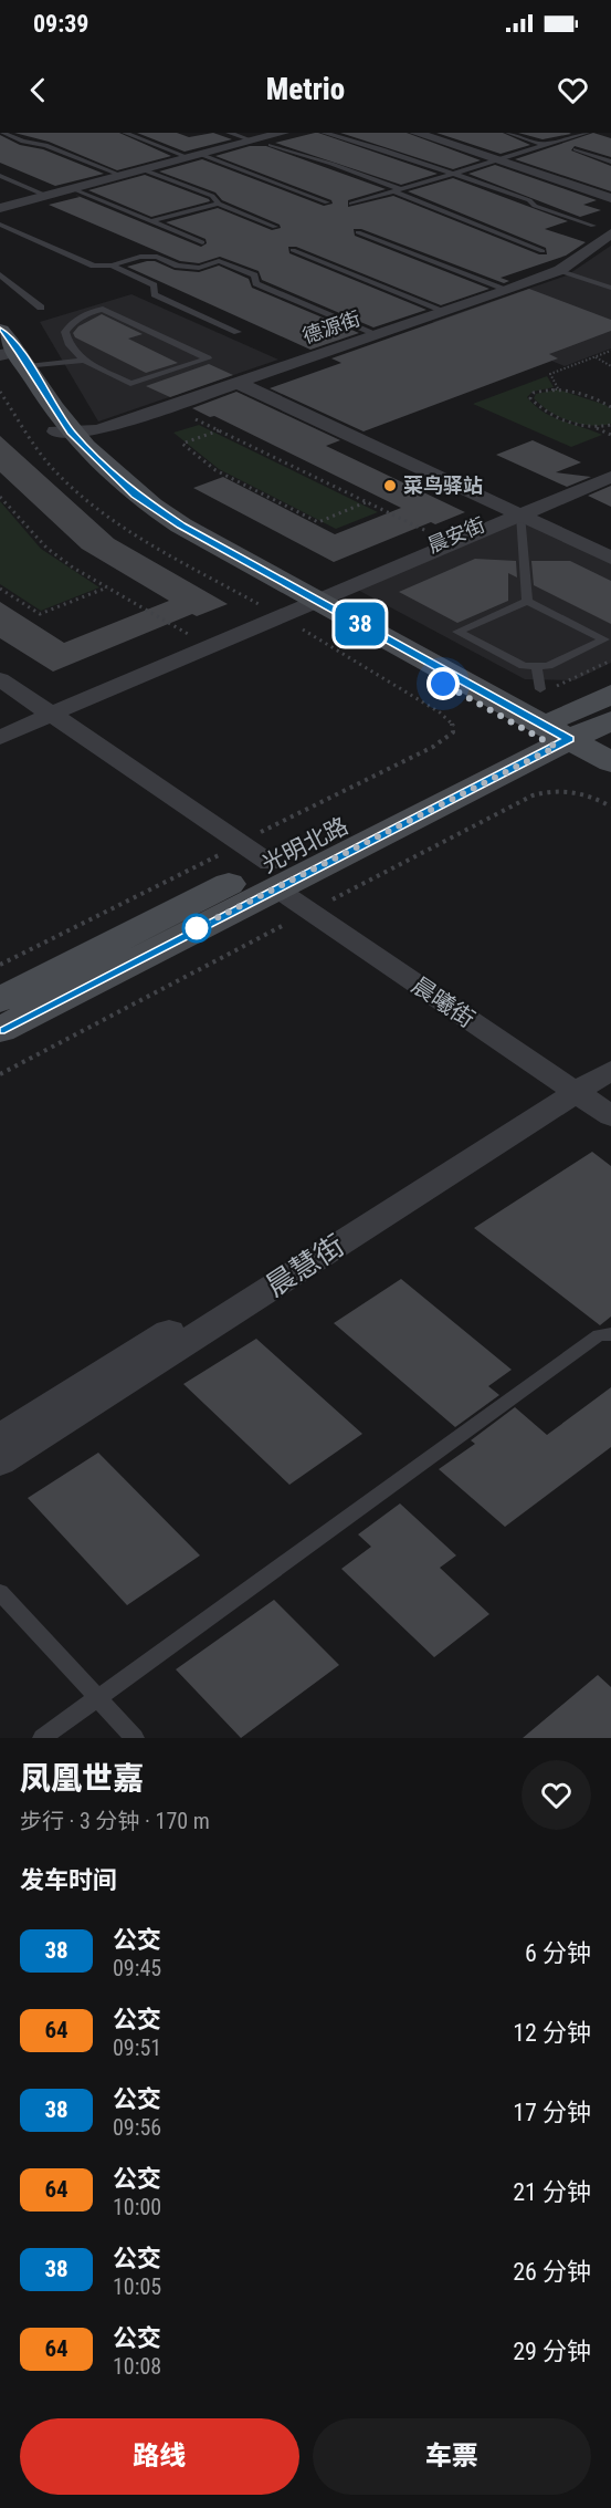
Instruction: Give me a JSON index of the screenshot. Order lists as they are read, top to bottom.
{
  "streets": {
    "main road": ["光明北路"],
    "street": [
      "德源街",
      "晨安街",
      "晨曦街",
      "晨慧街"
    ]
  },
  "crossings": [
    ["晨安街", "晨曦街"],
    ["光明北路", "晨曦街"],
    ["晨曦街", "晨慧街"]
  ],
  "places": ["菜鸟驿站"],
  "lines": ["bus line 38"],
  "page": {
    "status": "09:39",
    "header": "Metrio",
    "on_map": "38",
    "heading": [
      ["凤凰世嘉", "步行 · 3 分钟 · 170 m"],
      "发车时间"
    ],
    "list": [
      {
        "mark": "38",
        "name": "公交",
        "note": "09:45",
        "value": "6 分钟"
      },
      {
        "mark": "64",
        "name": "公交",
        "note": "09:51",
        "value": "12 分钟"
      },
      {
        "mark": "38",
        "name": "公交",
        "note": "09:56",
        "value": "17 分钟"
      },
      {
        "mark": "64",
        "name": "公交",
        "note": "10:00",
        "value": "21 分钟"
      },
      {
        "mark": "38",
        "name": "公交",
        "note": "10:05",
        "value": "26 分钟"
      },
      {
        "mark": "64",
        "name": "公交",
        "note": "10:08",
        "value": "29 分钟"
      }
    ],
    "buttons": ["路线", "车票"]
  }
}
